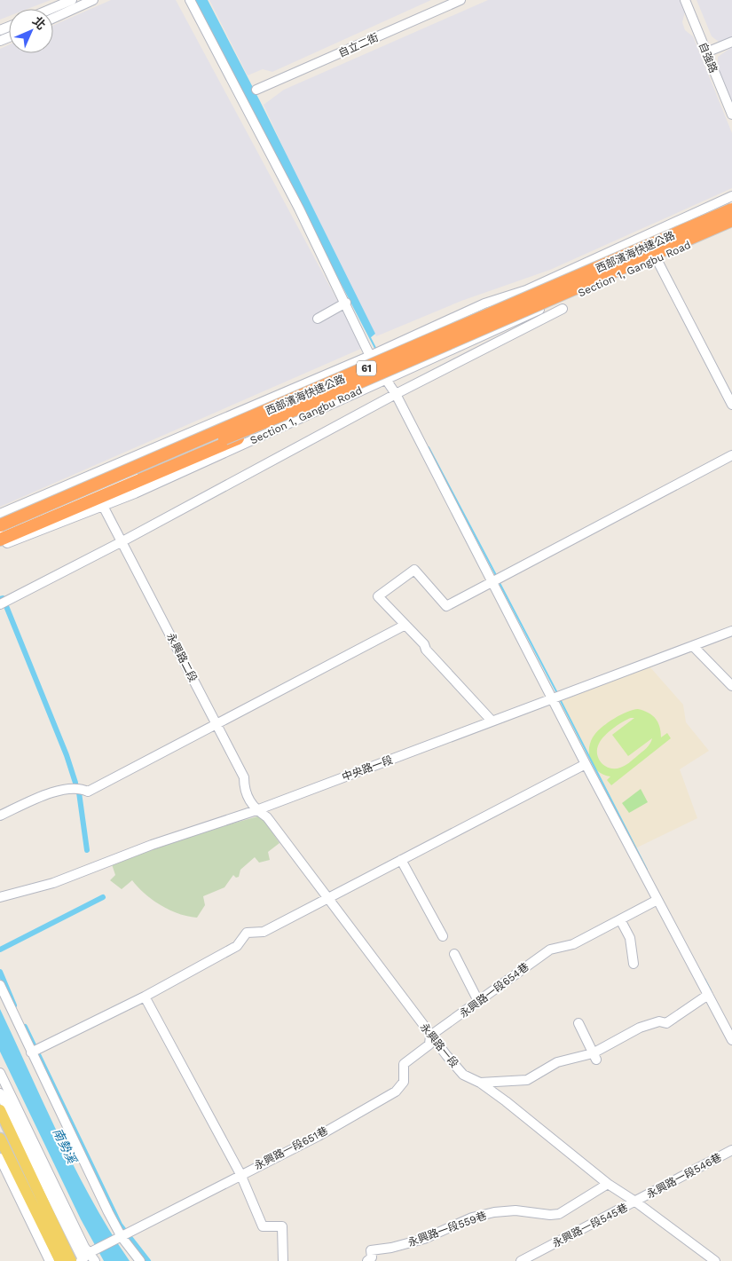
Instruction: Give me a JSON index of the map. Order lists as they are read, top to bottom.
{
  "streets": {
    "highway": ["西部濱海快速公路", "61"],
    "street": [
      "自立二街",
      "自強路",
      "Section 1, Gangbu Road",
      "永興路二段",
      "中央路一段",
      "永興路一段654巷",
      "永興路一段",
      "永興路一段651巷",
      "永興路一段546巷",
      "永興路一段545巷",
      "永興路一段559巷"
    ]
  },
  "crossings": [
    ["西部濱海快速公路", "Section 1, Gangbu Road"],
    ["Section 1, Gangbu Road", "永興路二段"],
    ["永興路二段", "中央路一段"],
    ["永興路二段", "永興路一段"],
    ["中央路一段", "永興路一段"],
    ["永興路一段654巷", "永興路一段"],
    ["永興路一段654巷", "永興路一段651巷"],
    ["永興路一段", "永興路一段651巷"],
    ["永興路一段", "永興路一段546巷"],
    ["永興路一段", "永興路一段545巷"],
    ["永興路一段", "永興路一段559巷"],
    ["永興路一段546巷", "永興路一段545巷"]
  ],
  "water": ["南勢溪"],
  "north": "top right"
}
